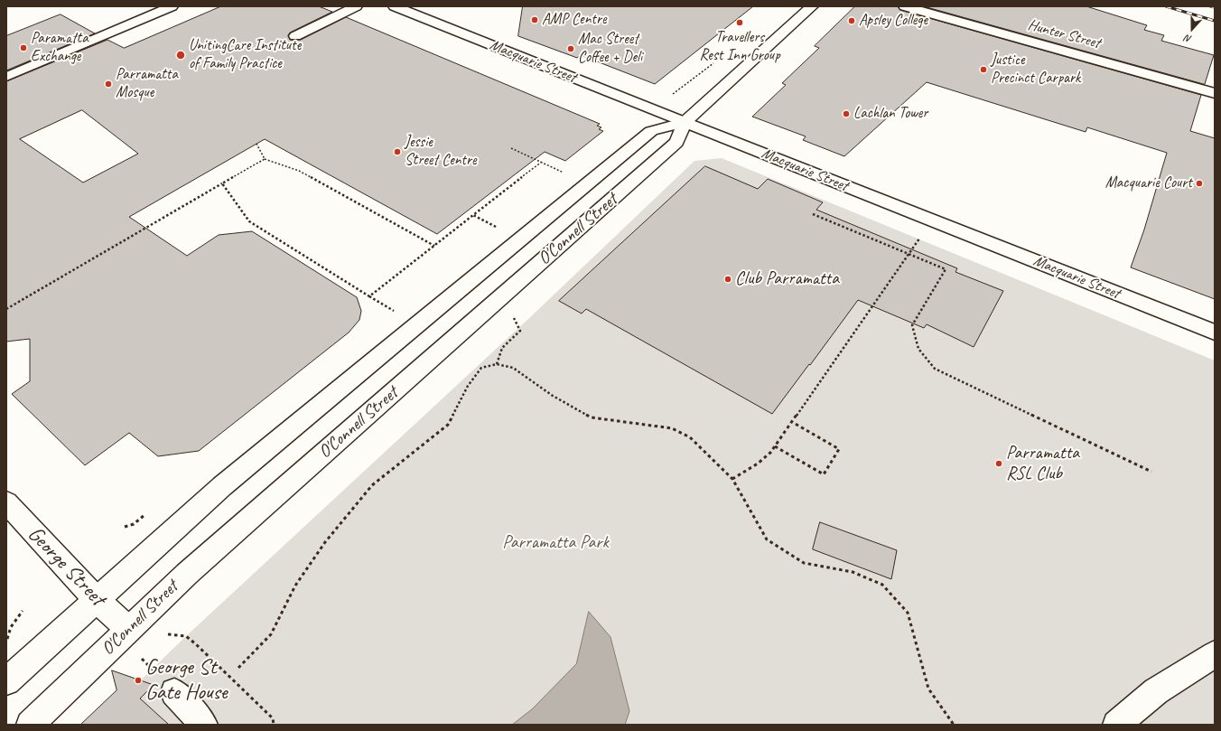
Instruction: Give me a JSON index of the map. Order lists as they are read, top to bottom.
{
  "streets": {
    "main road": [
      "Hunter Street",
      "Macquarie Street",
      "O'Connell Street",
      "George Street"
    ]
  },
  "crossings": [
    ["Macquarie Street", "O'Connell Street"],
    ["O'Connell Street", "George Street"]
  ],
  "parks": ["Parramatta Park"],
  "places": [
    "AMP Centre",
    "Apsley College",
    "Travellers Rest Inn Group",
    "Paramatta Exchange",
    "Mac Street Coffee + Deli",
    "UnitingCare Institute of Family Practice",
    "Justice Precinct Carpark",
    "Parramatta Mosque",
    "Lachlan Tower",
    "Jessie Street Centre",
    "Macquarie Court",
    "Club Parramatta",
    "Parramatta RSL Club",
    "George St Gate House"
  ],
  "north": "bottom"
}
